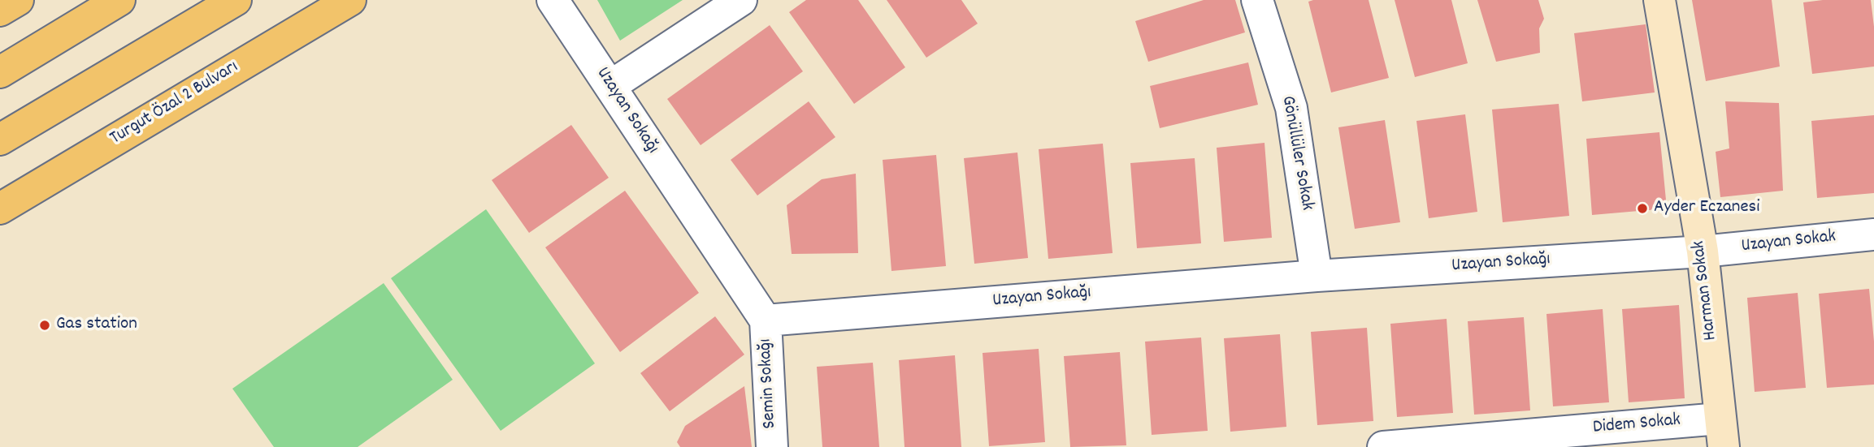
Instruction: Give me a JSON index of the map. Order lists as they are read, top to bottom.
{
  "streets": {
    "highway": ["Turgut Özal 2 Bulvarı"],
    "street": [
      "Uzayan Sokağı",
      "Gönüllüler Sokak",
      "Uzayan Sokak",
      "Harman Sokak",
      "Semin Sokağı",
      "Didem Sokak"
    ]
  },
  "crossings": [
    ["Uzayan Sokağı", "Gönüllüler Sokak"],
    ["Uzayan Sokağı", "Uzayan Sokak"],
    ["Uzayan Sokağı", "Harman Sokak"],
    ["Uzayan Sokağı", "Semin Sokağı"],
    ["Uzayan Sokak", "Harman Sokak"],
    ["Harman Sokak", "Didem Sokak"]
  ],
  "places": ["Ayder Eczanesi", "Gas station"]
}
